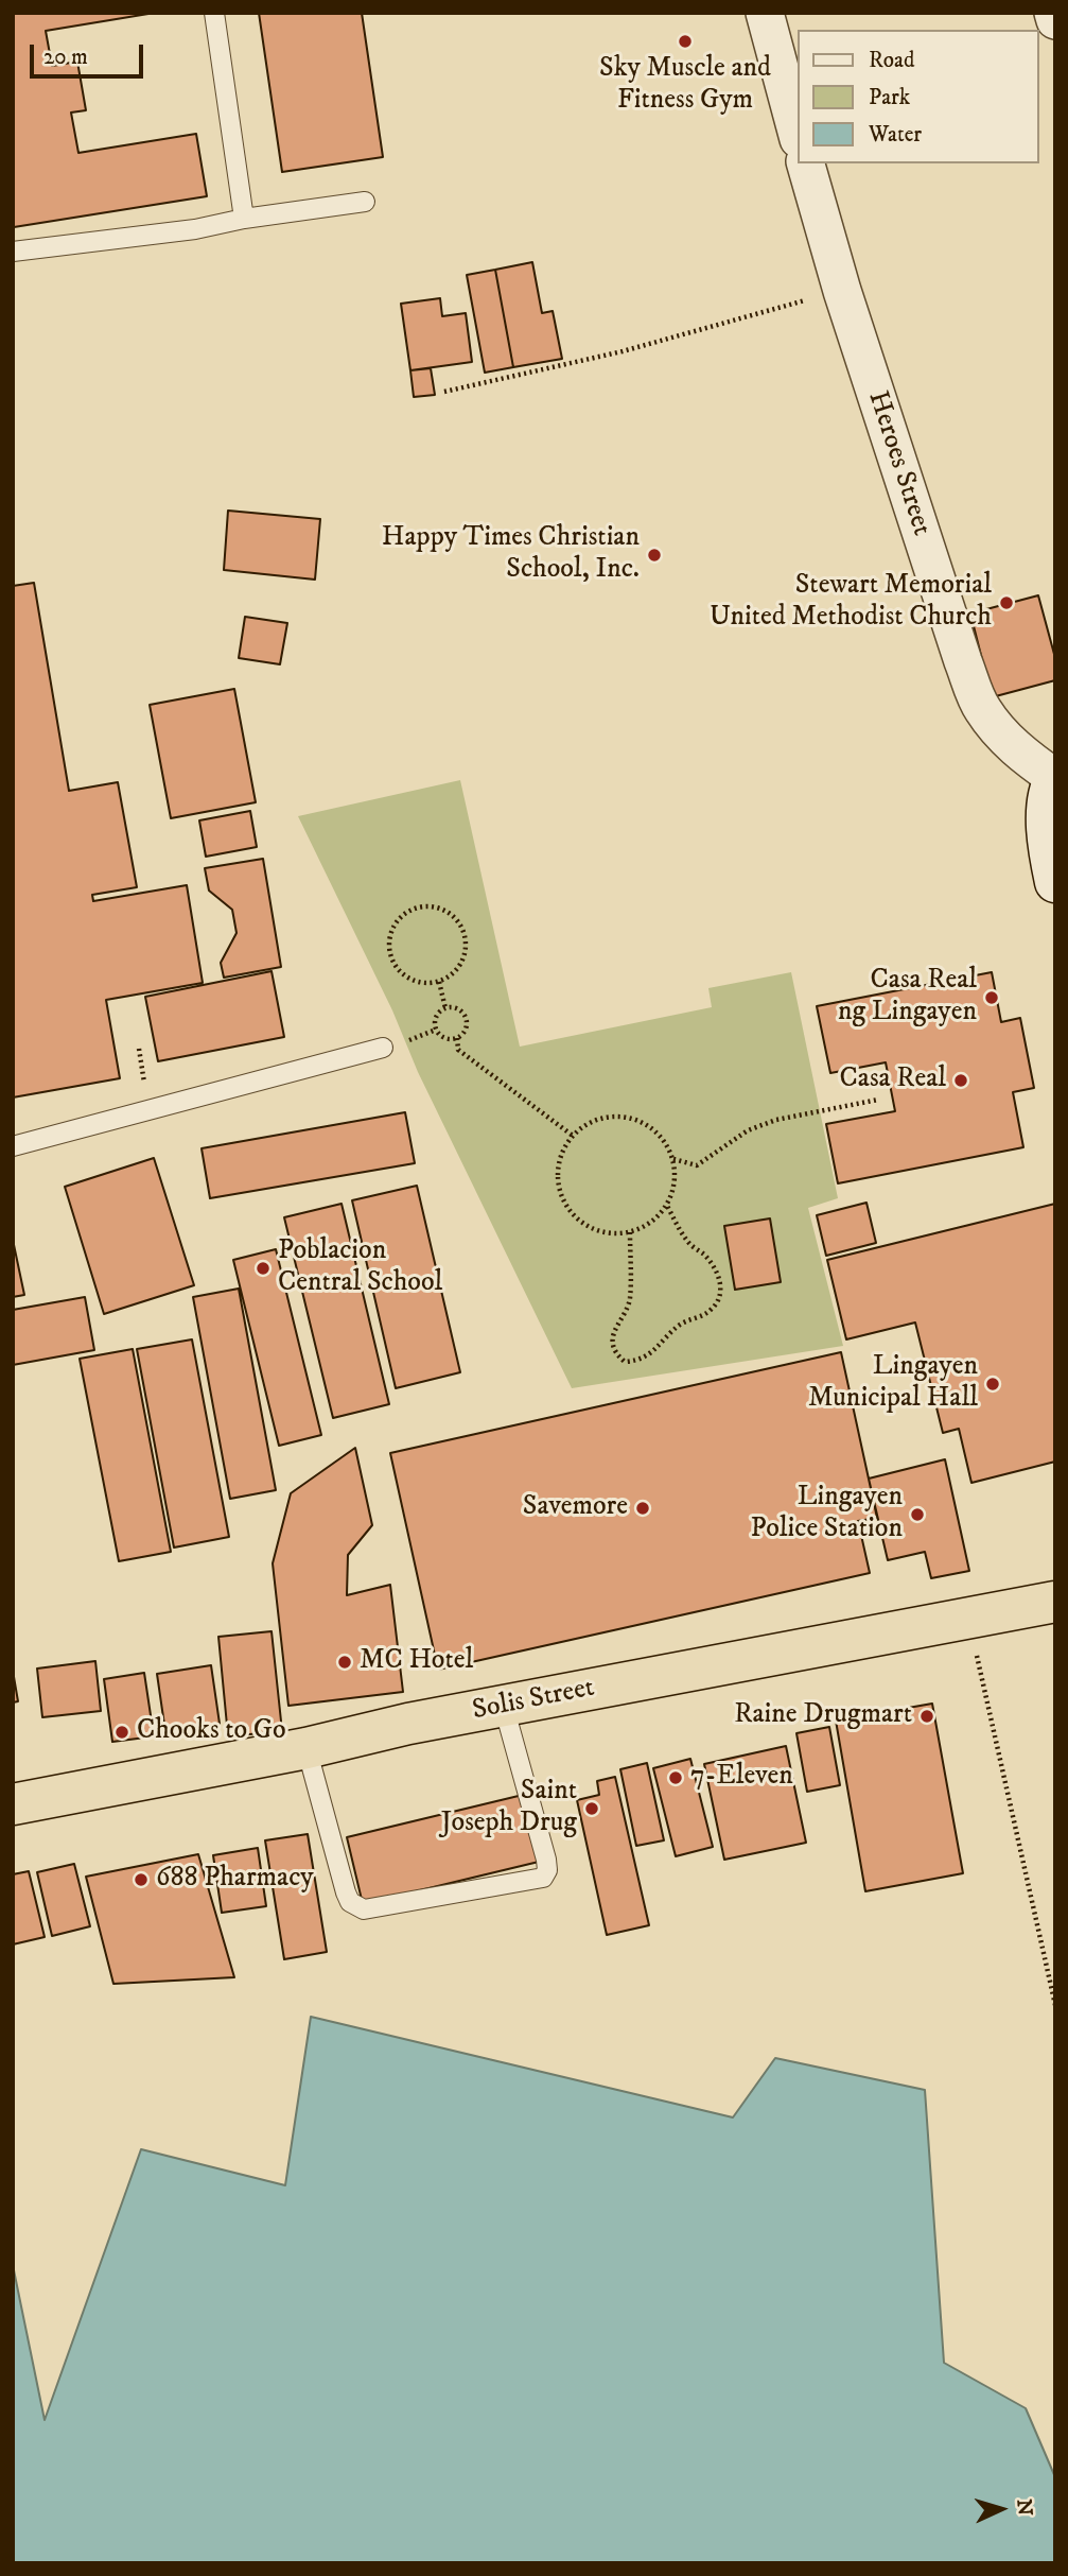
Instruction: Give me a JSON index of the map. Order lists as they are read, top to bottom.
{
  "streets": {
    "highway": ["Solis Street"],
    "street": ["Heroes Street"]
  },
  "places": [
    "Sky Muscle and Fitness Gym",
    "Happy Times Christian School, Inc.",
    "Stewart Memorial United Methodist Church",
    "Casa Real ng Lingayen",
    "Casa Real",
    "Poblacion Central School",
    "Lingayen Municipal Hall",
    "Savemore",
    "Lingayen Police Station",
    "MC Hotel",
    "Raine Drugmart",
    "Chooks to Go",
    "7-Eleven",
    "Saint Joseph Drug",
    "688 Pharmacy"
  ],
  "legend": ["Road", "Park", "Water"],
  "scale_bar": "20 m",
  "north": "right"
}
